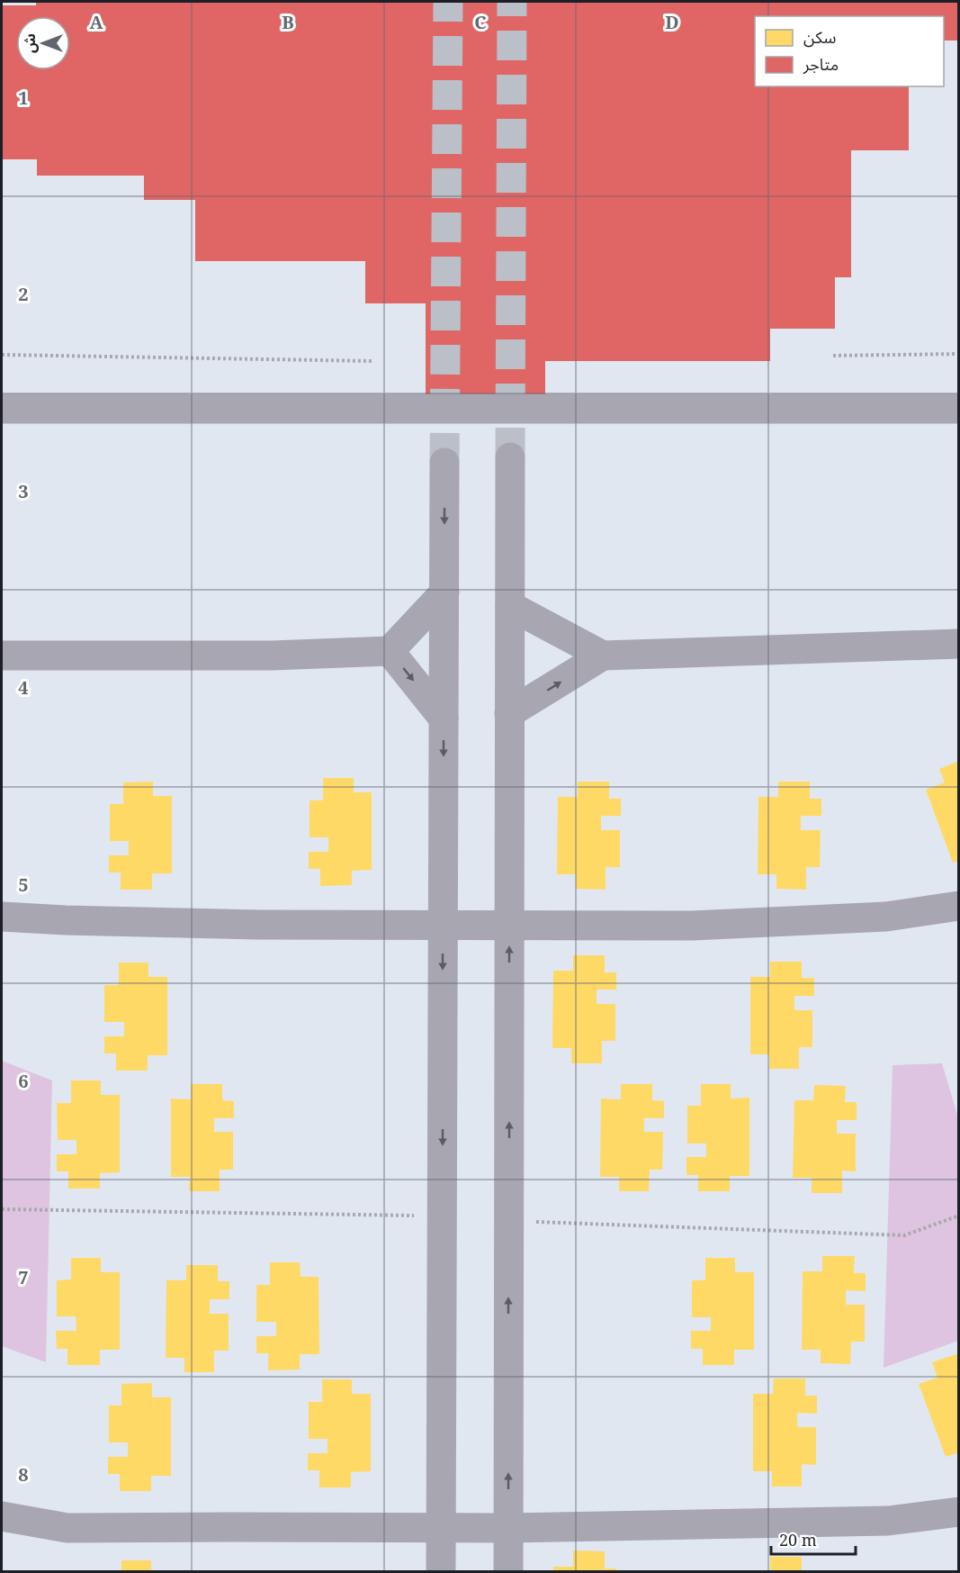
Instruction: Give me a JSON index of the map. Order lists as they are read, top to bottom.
{
  "legend": ["سكن", "متاجر"],
  "scale_bar": "20 m",
  "north": "left",
  "grid": {
    "columns": [
      "A",
      "B",
      "C",
      "D"
    ],
    "rows": [
      "1",
      "2",
      "3",
      "4",
      "5",
      "6",
      "7",
      "8"
    ]
  }
}
